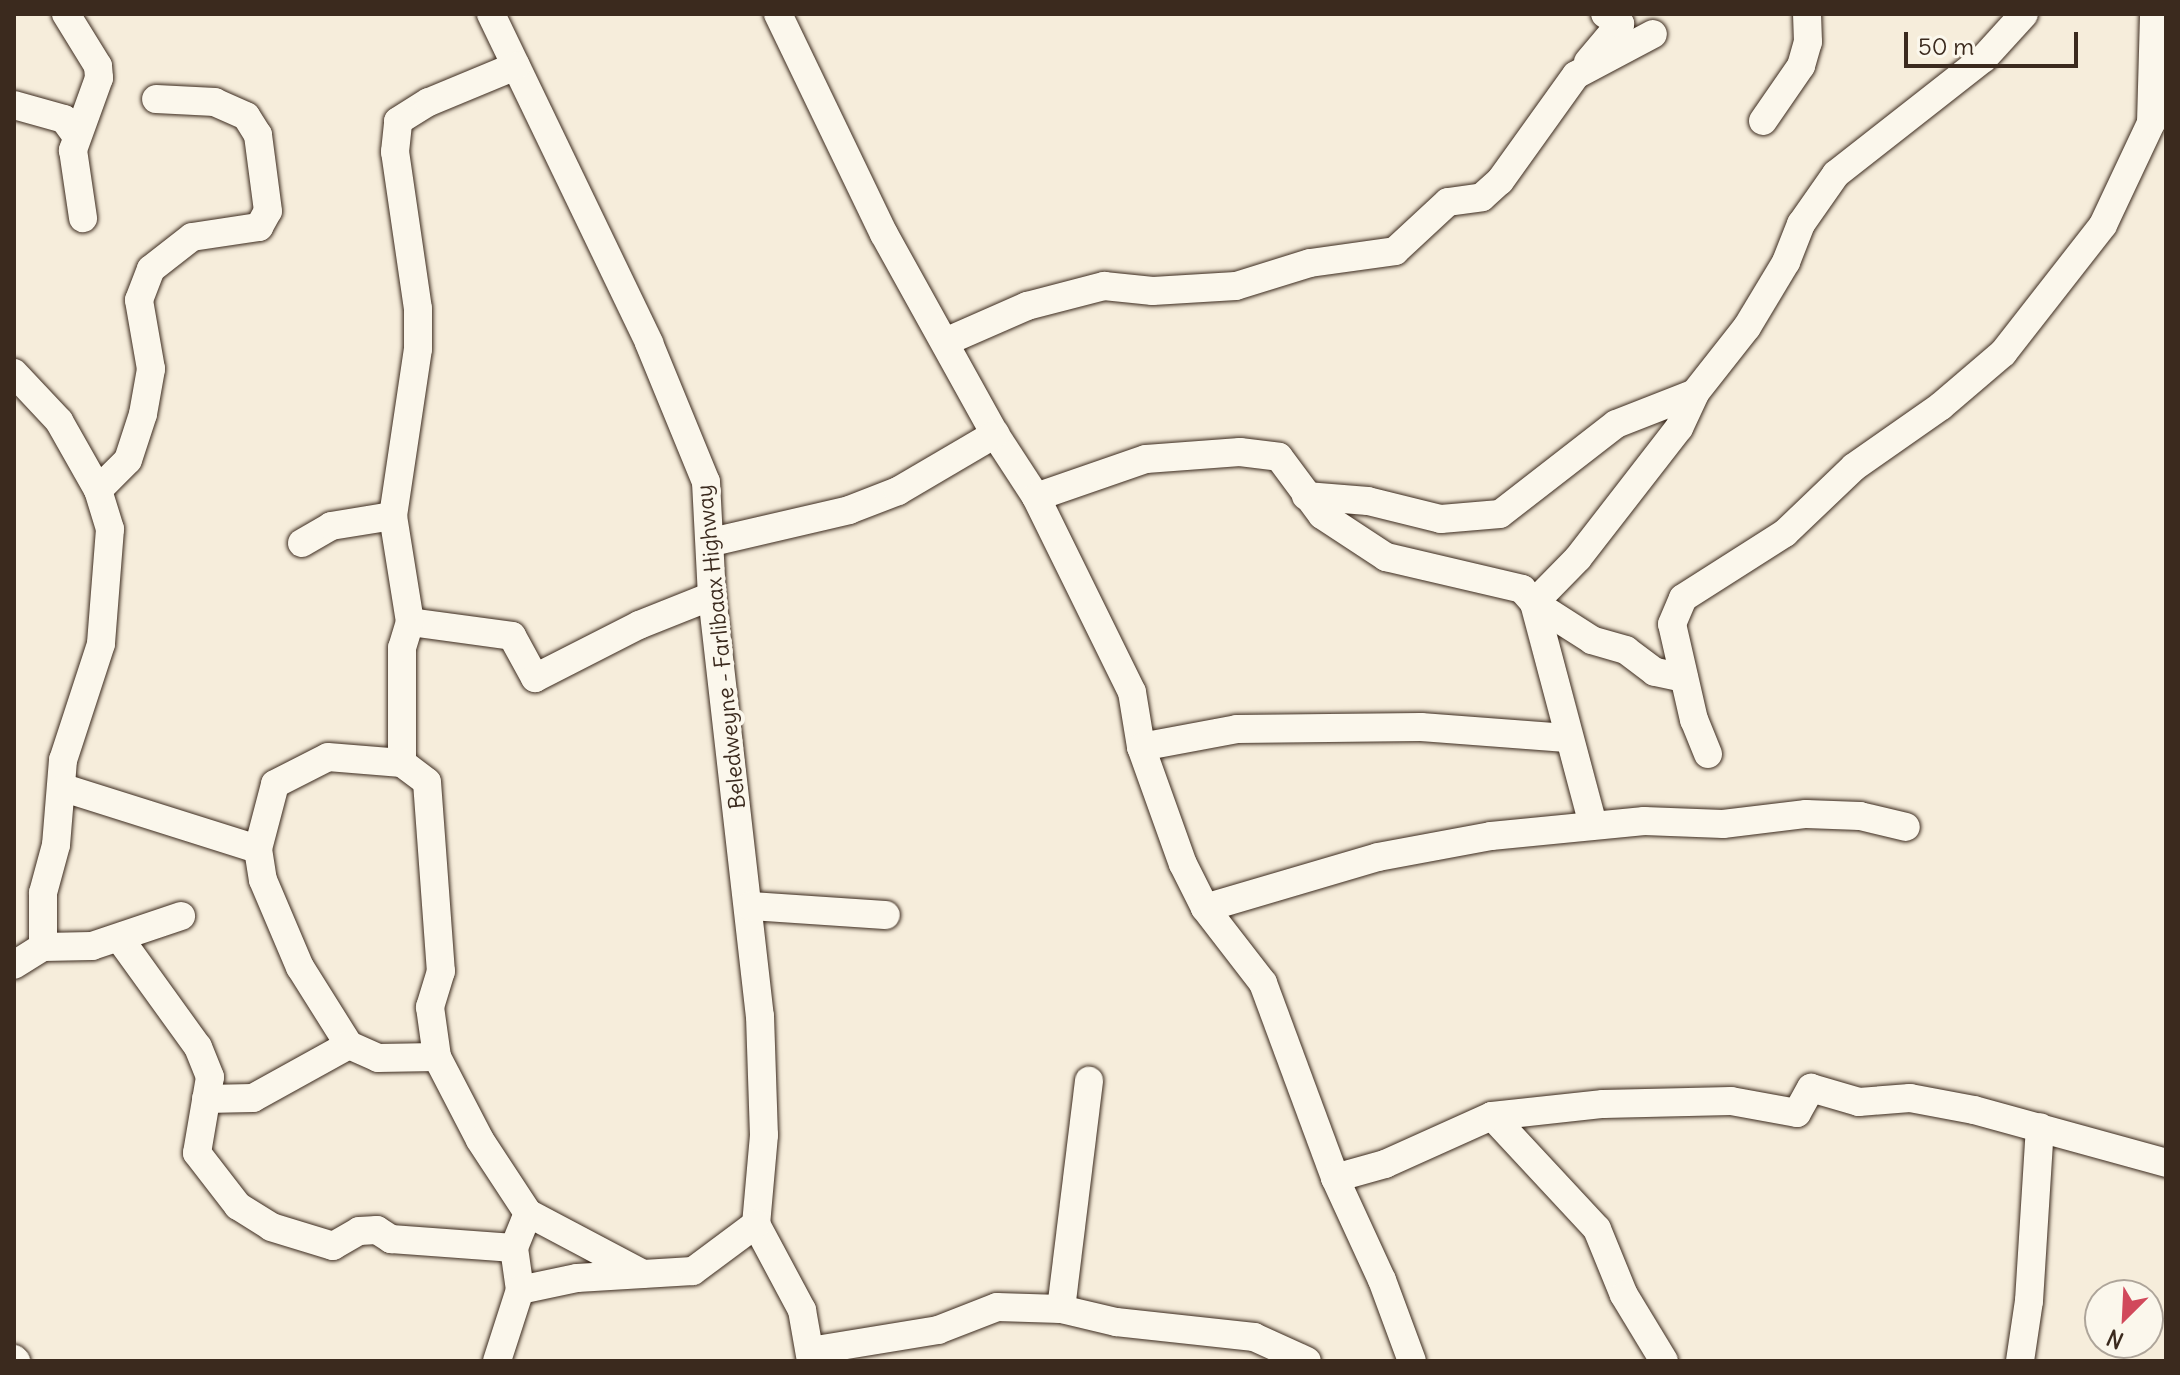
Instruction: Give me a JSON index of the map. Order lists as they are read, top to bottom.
{
  "streets": {
    "street": ["Beledweyne - Farlibaax Highway"]
  },
  "scale_bar": "50 m",
  "north": "bottom left"
}
